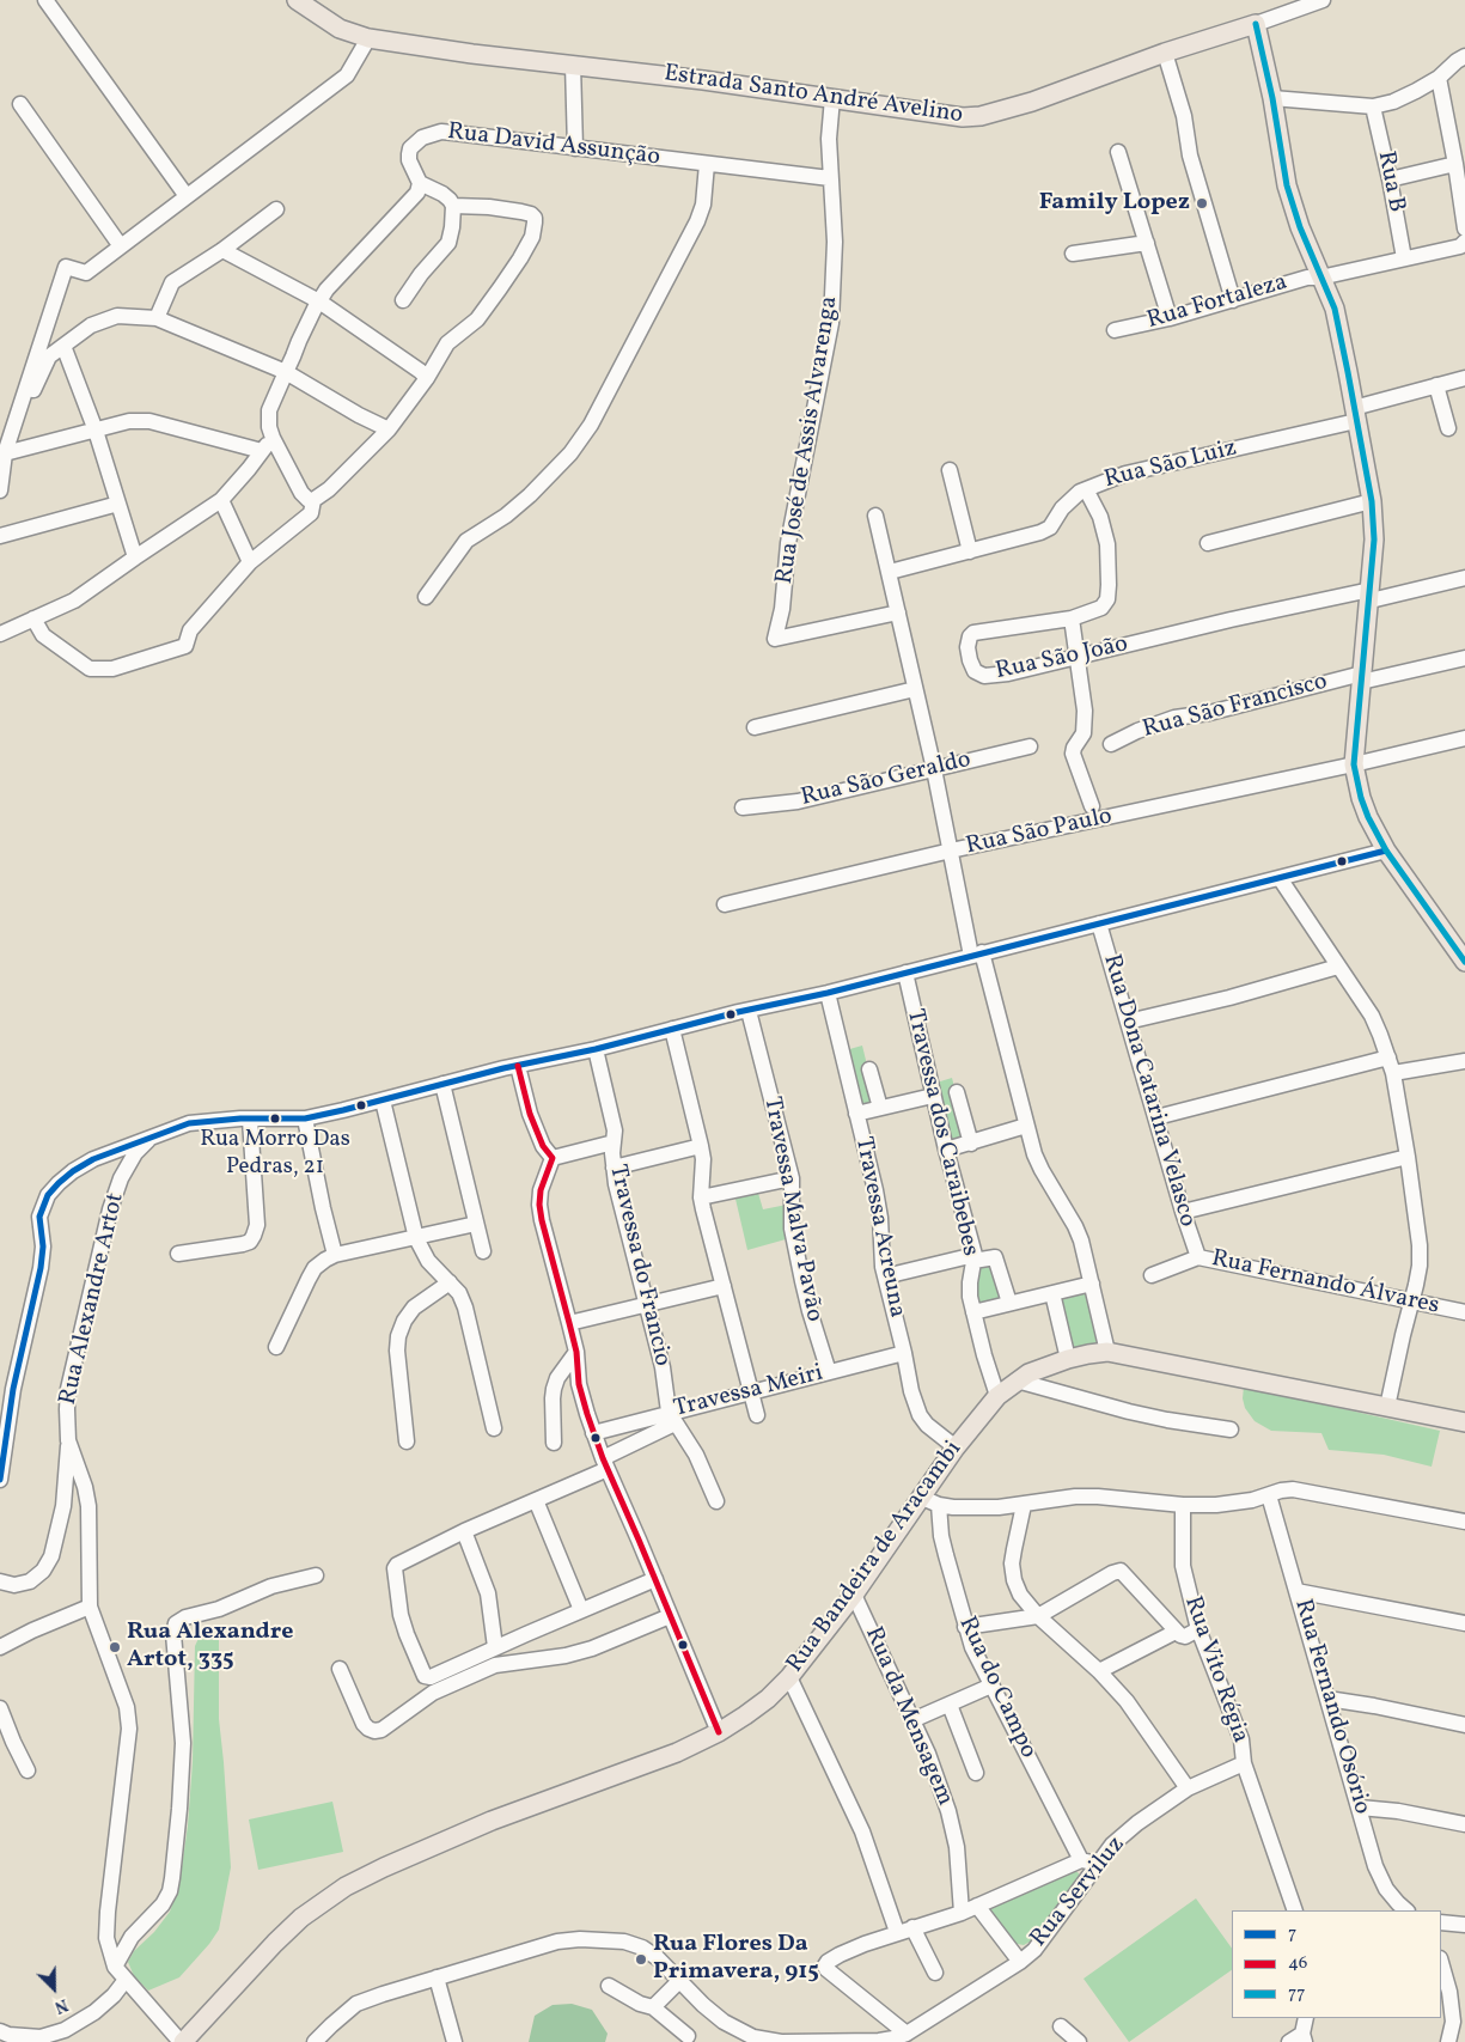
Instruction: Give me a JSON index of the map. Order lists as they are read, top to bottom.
{
  "streets": {
    "main road": ["Estrada Santo André Avelino", "Rua Bandeira de Aracambi"],
    "street": [
      "Rua David Assunção",
      "Rua B",
      "Rua Fortaleza",
      "Rua José de Assis Alvarenga",
      "Rua São Luiz",
      "Rua São João",
      "Rua São Francisco",
      "Rua São Geraldo",
      "Rua São Paulo",
      "Rua Dona Catarina Velasco",
      "Travessa dos Caraibebes",
      "Travessa Malva Pavão",
      "Travessa Acreuna",
      "Travessa do Francio",
      "Rua Fernando Álvares",
      "Rua Alexandre Artot",
      "Travessa Meiri",
      "Rua Vito Régia",
      "Rua do Campo",
      "Rua Fernando Osório",
      "Rua da Mensagem",
      "Rua Serviluz"
    ]
  },
  "crossings": [
    ["Estrada Santo André Avelino", "Rua José de Assis Alvarenga"],
    ["Rua David Assunção", "Rua José de Assis Alvarenga"],
    ["Rua B", "Rua Fortaleza"],
    ["Rua São Luiz", "Rua São João"],
    ["Rua Dona Catarina Velasco", "Rua Fernando Álvares"],
    ["Travessa dos Caraibebes", "Rua Bandeira de Aracambi"],
    ["Travessa Malva Pavão", "Travessa Meiri"],
    ["Travessa Acreuna", "Travessa Meiri"],
    ["Travessa Acreuna", "Rua Bandeira de Aracambi"],
    ["Travessa do Francio", "Travessa Meiri"],
    ["Rua Alexandre Artot", "Rua Bandeira de Aracambi"],
    ["Rua Bandeira de Aracambi", "Rua do Campo"],
    ["Rua Bandeira de Aracambi", "Rua da Mensagem"],
    ["Rua Vito Régia", "Rua Serviluz"]
  ],
  "places": [
    "Family Lopez",
    "Rua Morro Das Pedras, 21",
    "Rua Alexandre Artot, 335",
    "Rua Flores Da Primavera, 915"
  ],
  "lines": ["transit line 77", "transit line 7", "transit line 46"],
  "legend": ["7", "46", "77"],
  "north": "bottom right"
}
